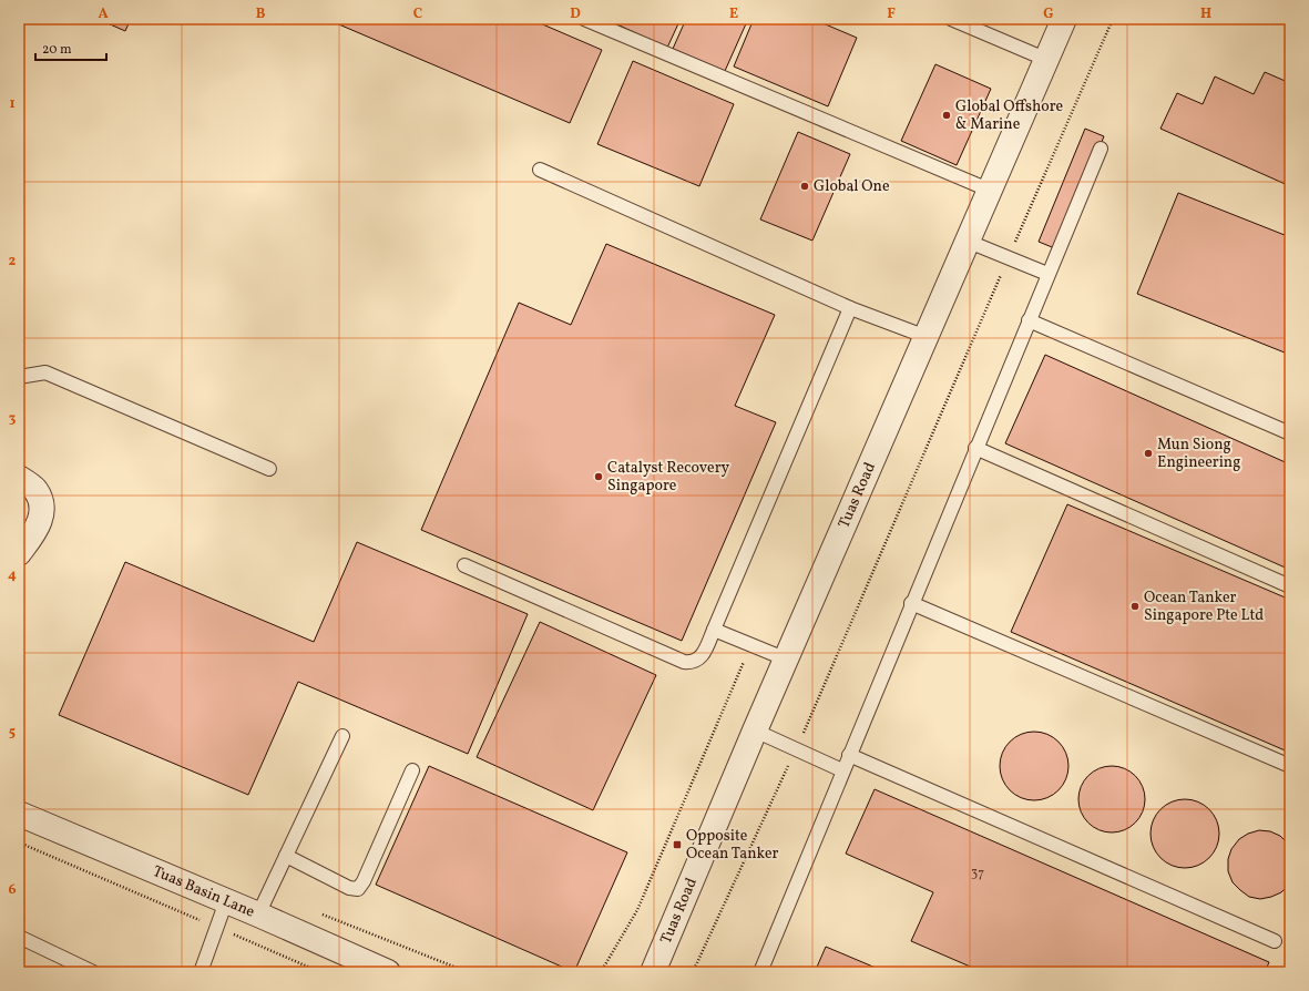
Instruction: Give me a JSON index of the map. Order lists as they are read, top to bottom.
{
  "streets": {
    "street": ["Tuas Road", "Tuas Basin Lane"]
  },
  "places": {
    "other": [
      "Global Offshore & Marine",
      "Global One",
      "Mun Siong Engineering",
      "Catalyst Recovery Singapore",
      "Ocean Tanker Singapore Pte Ltd"
    ],
    "transit": ["Opposite Ocean Tanker"]
  },
  "house_numbers": ["37"],
  "scale_bar": "20 m",
  "grid": {
    "columns": [
      "A",
      "B",
      "C",
      "D",
      "E",
      "F",
      "G",
      "H"
    ],
    "rows": [
      "1",
      "2",
      "3",
      "4",
      "5",
      "6"
    ]
  }
}
